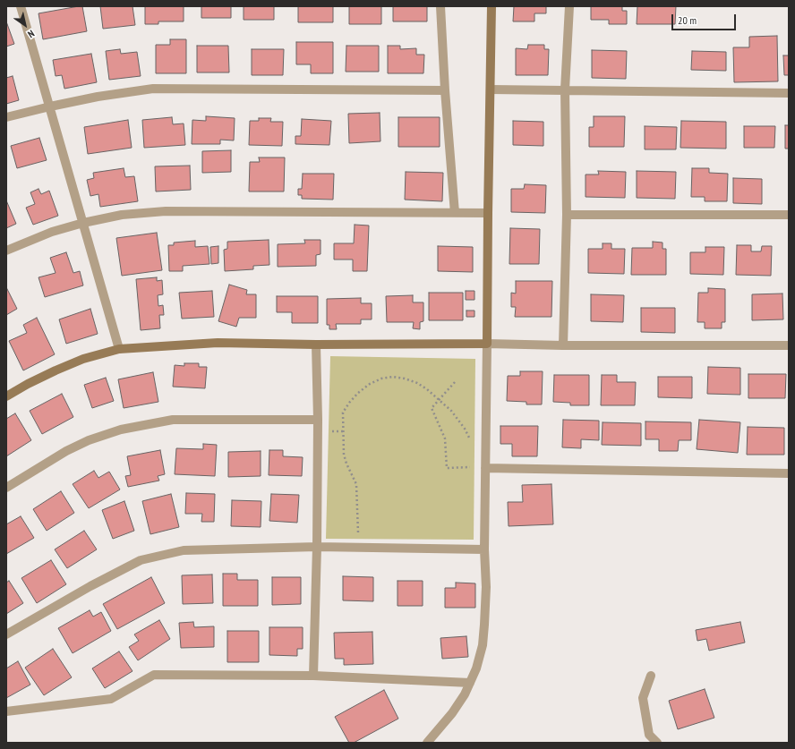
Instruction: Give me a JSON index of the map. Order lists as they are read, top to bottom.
{
  "scale_bar": "20 m",
  "north": "bottom right"
}
